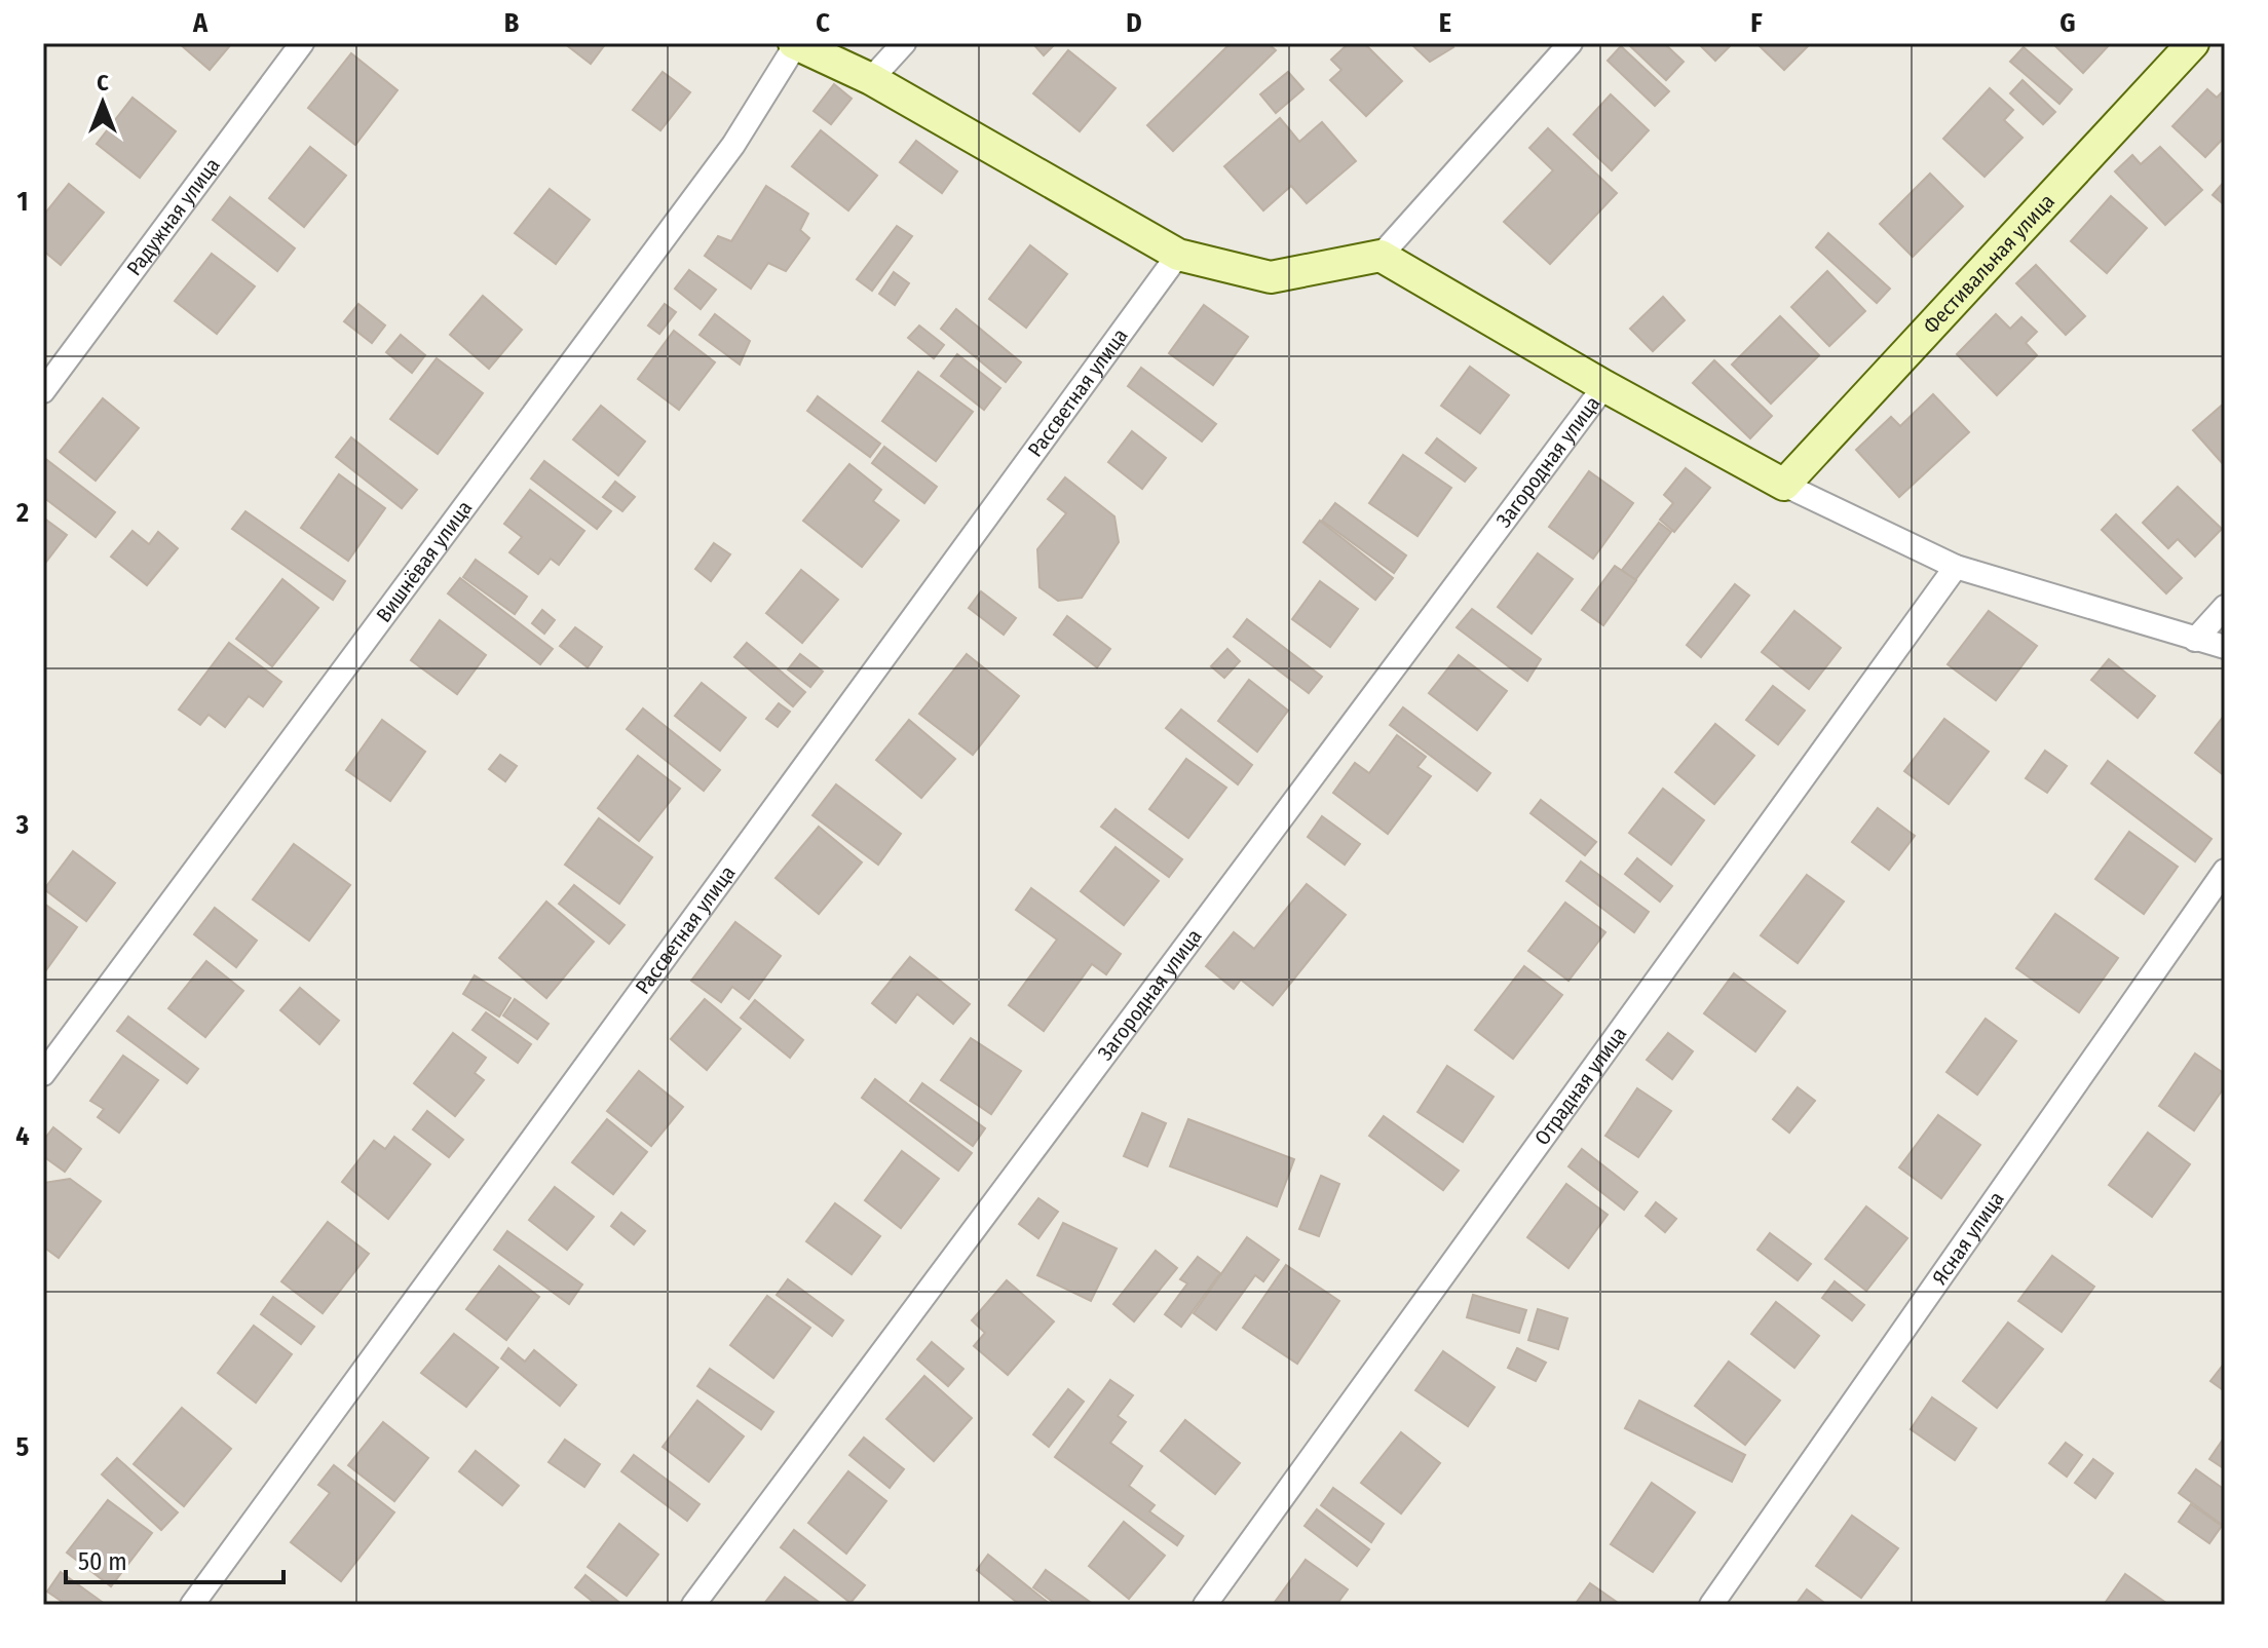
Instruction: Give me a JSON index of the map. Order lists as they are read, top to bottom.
{
  "streets": {
    "street": [
      "Радужная улица",
      "Фестивальная улица",
      "Рассветная улица",
      "Загородная улица",
      "Вишнёвая улица",
      "Отрадная улица",
      "Ясная улица"
    ]
  },
  "scale_bar": "50 m",
  "north": "top",
  "grid": {
    "columns": [
      "A",
      "B",
      "C",
      "D",
      "E",
      "F",
      "G"
    ],
    "rows": [
      "1",
      "2",
      "3",
      "4",
      "5"
    ]
  }
}
